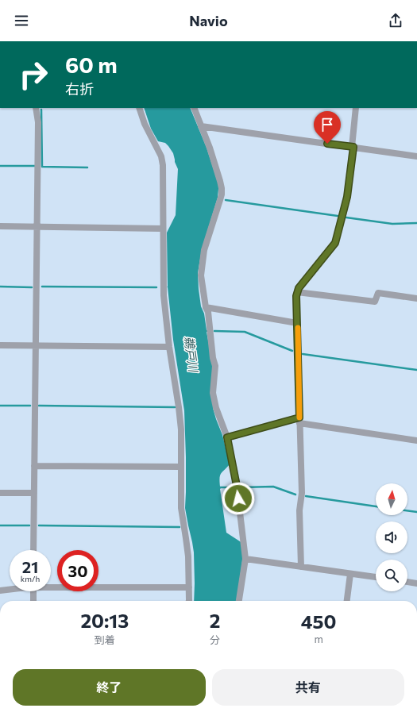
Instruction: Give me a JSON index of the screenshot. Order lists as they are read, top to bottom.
{
  "water": ["鵜戸川"],
  "north": "top",
  "page": {
    "header": "Navio",
    "turn": ["60 m", "右折"],
    "speed": "21 km/h",
    "limit": "30",
    "eta": [
      "20:13",
      "到着",
      "2",
      "分",
      "450",
      "m"
    ],
    "buttons": ["終了", "共有"]
  }
}
